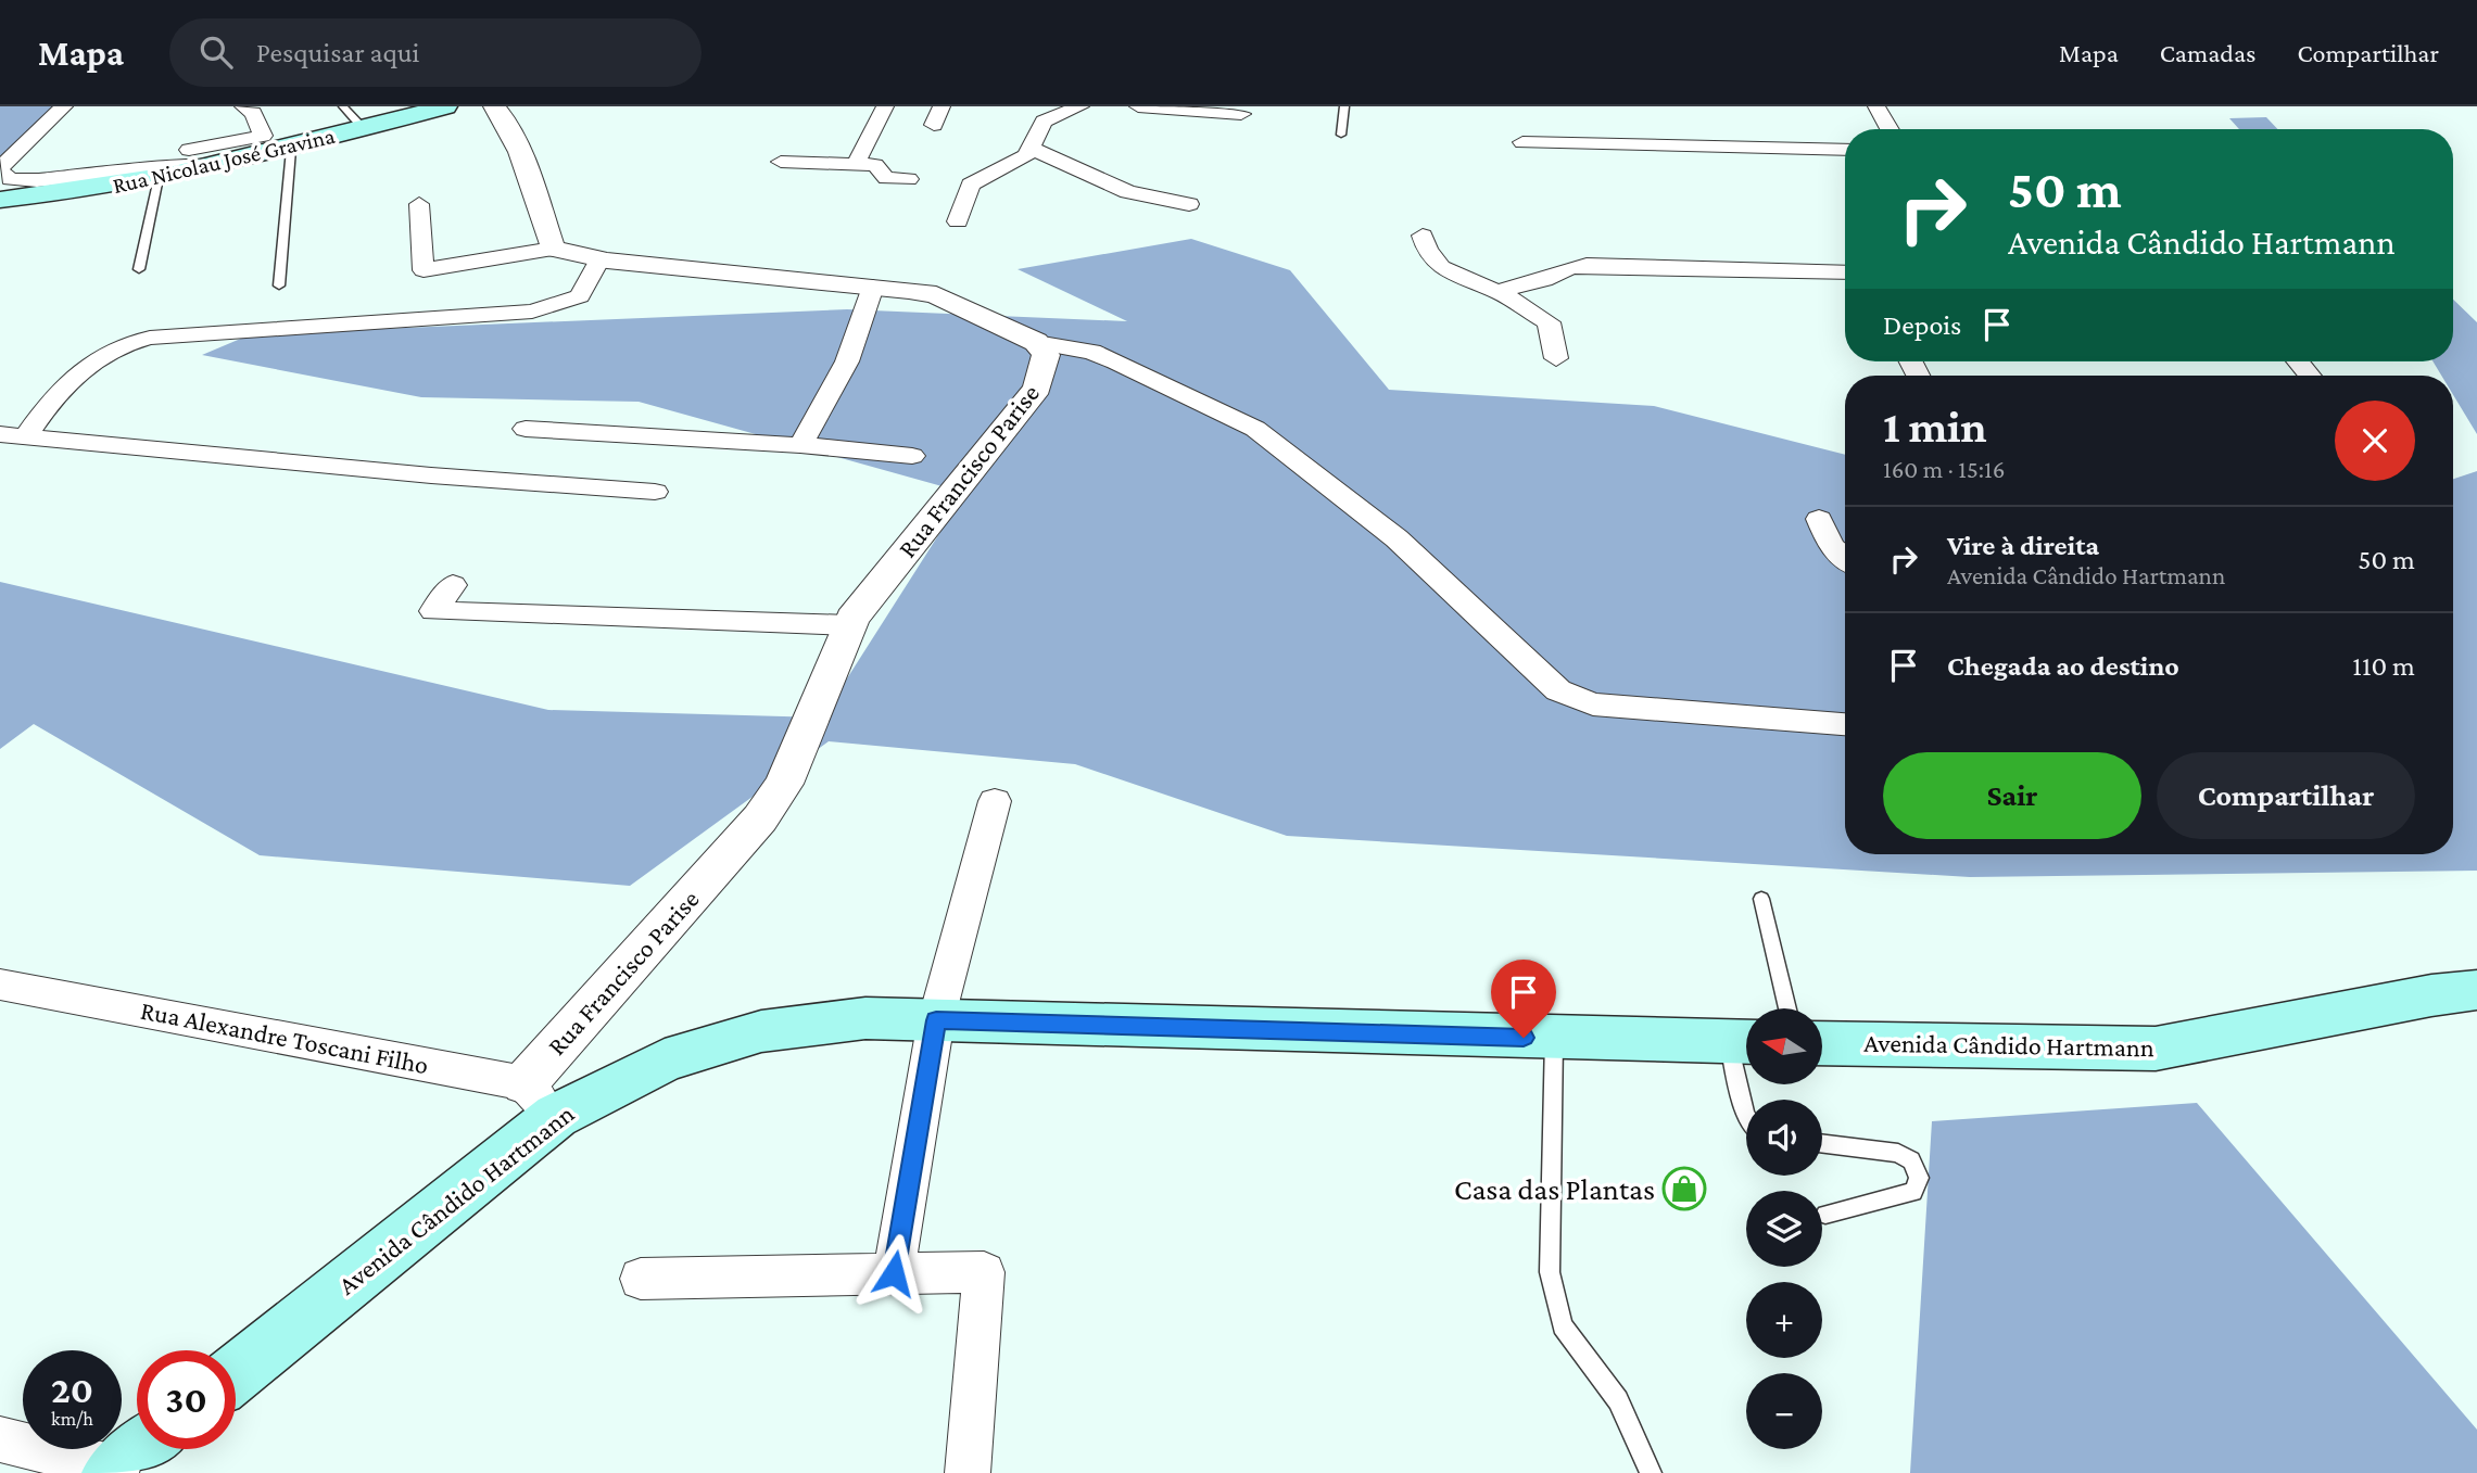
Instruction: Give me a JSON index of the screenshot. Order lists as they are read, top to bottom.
{
  "streets": {
    "main road": ["Rua Nicolau José Gravina", "Avenida Cândido Hartmann"],
    "street": ["Rua Francisco Parise", "Rua Alexandre Toscani Filho"]
  },
  "crossings": [
    ["Rua Francisco Parise", "Rua Alexandre Toscani Filho"],
    ["Rua Francisco Parise", "Avenida Cândido Hartmann"],
    ["Rua Alexandre Toscani Filho", "Avenida Cândido Hartmann"]
  ],
  "places": {
    "shop": ["Casa das Plantas"]
  },
  "north": "left",
  "page": {
    "header": "Mapa",
    "search": "Pesquisar aqui",
    "nav": ["Mapa", "Camadas", "Compartilhar"],
    "turn": ["50 m", "Avenida Cândido Hartmann"],
    "then": "Depois",
    "heading": ["1 min", "160 m · 15:16"],
    "list": [
      {
        "name": "Vire à direita",
        "note": "Avenida Cândido Hartmann",
        "value": "50 m"
      },
      {
        "name": "Chegada ao destino",
        "value": "110 m"
      }
    ],
    "buttons": ["Sair", "Compartilhar"],
    "map_buttons": ["+", "−"],
    "speed": "20 km/h",
    "limit": "30"
  }
}
